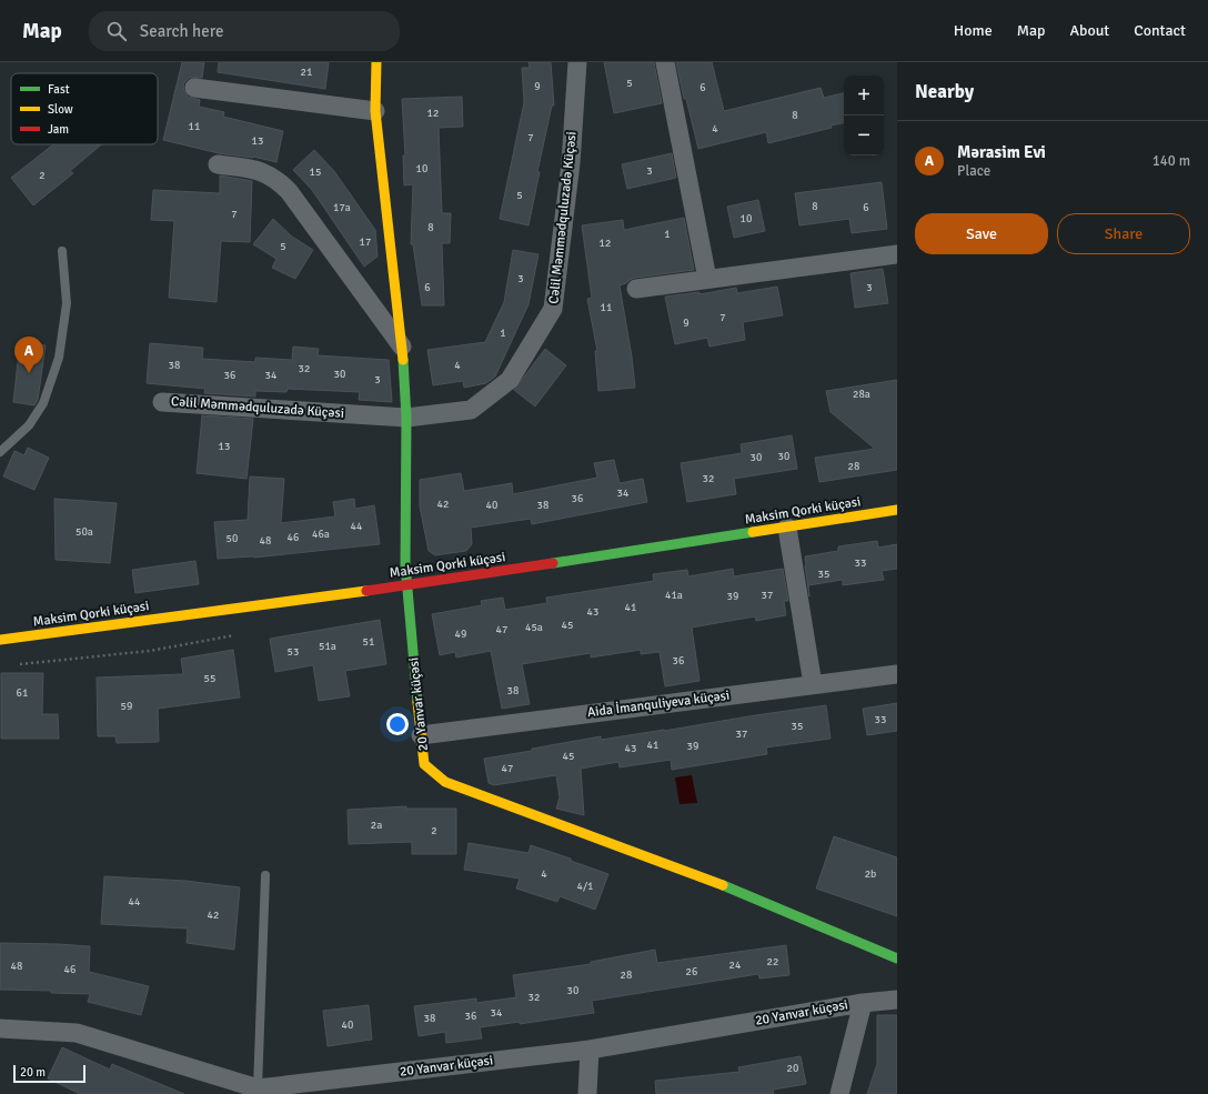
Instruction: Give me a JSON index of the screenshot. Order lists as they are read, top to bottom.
{
  "streets": {
    "street": [
      "Cəlil Məmmədquluzadə Küçəsi",
      "Maksim Qorki küçəsi",
      "20 Yanvar küçəsi",
      "Aida İmanquliyeva küçəsi"
    ]
  },
  "crossings": [
    ["Maksim Qorki küçəsi", "20 Yanvar küçəsi"],
    ["20 Yanvar küçəsi", "Aida İmanquliyeva küçəsi"]
  ],
  "house_numbers": [
    "21",
    "5",
    "9",
    "6",
    "12",
    "8",
    "11",
    "4",
    "7",
    "13",
    "10",
    "3",
    "15",
    "2",
    "5",
    "8",
    "17a",
    "6",
    "7",
    "10",
    "8",
    "1",
    "17",
    "12",
    "5",
    "3",
    "6",
    "3",
    "11",
    "7",
    "9",
    "1",
    "38",
    "4",
    "32",
    "30",
    "36",
    "34",
    "3",
    "28a",
    "13",
    "30",
    "30",
    "28",
    "32",
    "34",
    "36",
    "42",
    "40",
    "38",
    "44",
    "50a",
    "46a",
    "46",
    "50",
    "48",
    "33",
    "35",
    "41a",
    "37",
    "39",
    "41",
    "43",
    "45",
    "45a",
    "47",
    "49",
    "51",
    "51a",
    "53",
    "36",
    "55",
    "38",
    "61",
    "59",
    "33",
    "35",
    "37",
    "41",
    "39",
    "43",
    "45",
    "47",
    "2a",
    "2",
    "4",
    "2b",
    "4/1",
    "44",
    "42",
    "22",
    "24",
    "48",
    "46",
    "26",
    "28",
    "30",
    "32",
    "34",
    "36",
    "38",
    "40",
    "20"
  ],
  "legend": ["Fast", "Slow", "Jam"],
  "scale_bar": "20 m",
  "page": {
    "header": "Map",
    "search": "Search here",
    "nav": [
      "Home",
      "Map",
      "About",
      "Contact"
    ],
    "heading": "Nearby",
    "map_buttons": ["+", "−"],
    "list": [
      {
        "mark": "A",
        "name": "Mərasim Evi",
        "note": "Place",
        "value": "140 m"
      }
    ],
    "buttons": ["Save", "Share"],
    "pins": "A",
    "scale": "20 m"
  }
}
